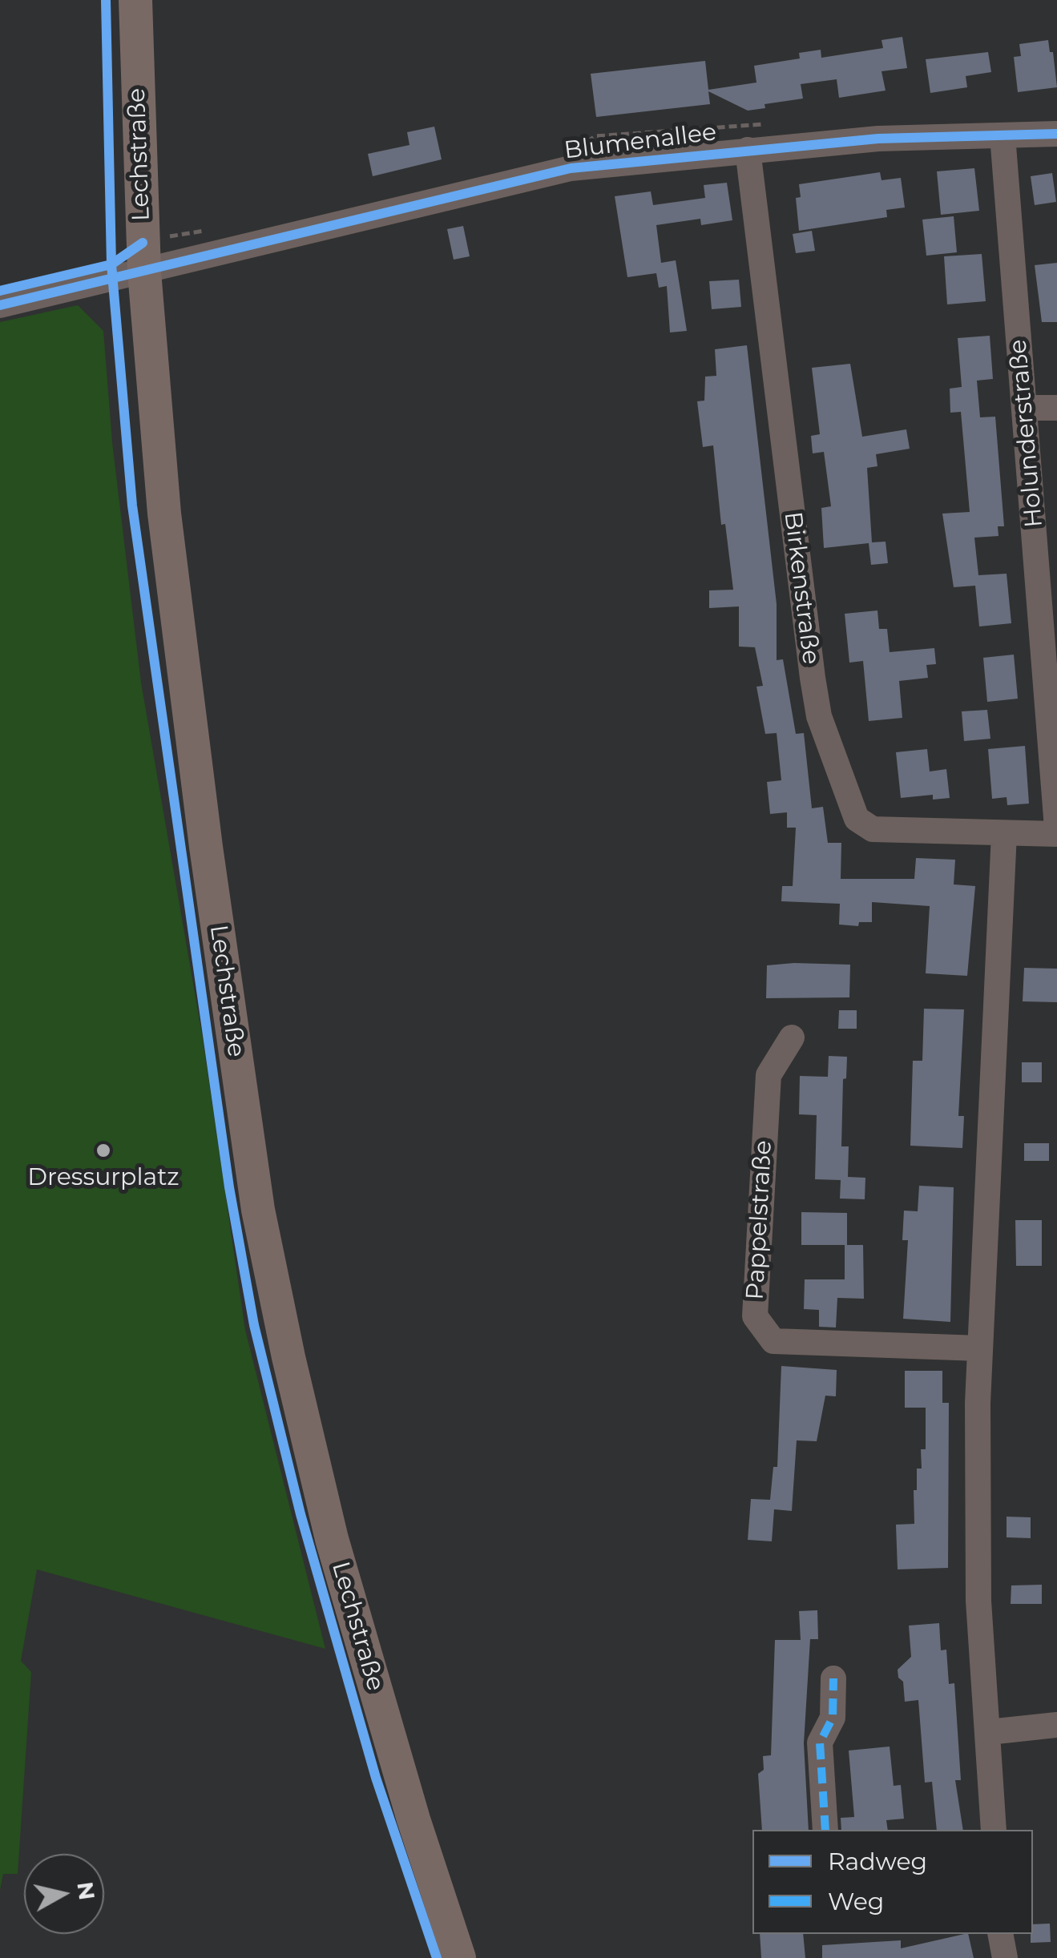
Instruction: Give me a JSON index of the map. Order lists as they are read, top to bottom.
{
  "streets": {
    "main road": ["Lechstraße"],
    "street": [
      "Blumenallee",
      "Holunderstraße",
      "Birkenstraße",
      "Pappelstraße"
    ]
  },
  "crossings": [
    ["Blumenallee", "Lechstraße"],
    ["Blumenallee", "Holunderstraße"],
    ["Blumenallee", "Birkenstraße"]
  ],
  "places": ["Dressurplatz"],
  "legend": ["Radweg", "Weg"],
  "north": "right"
}
